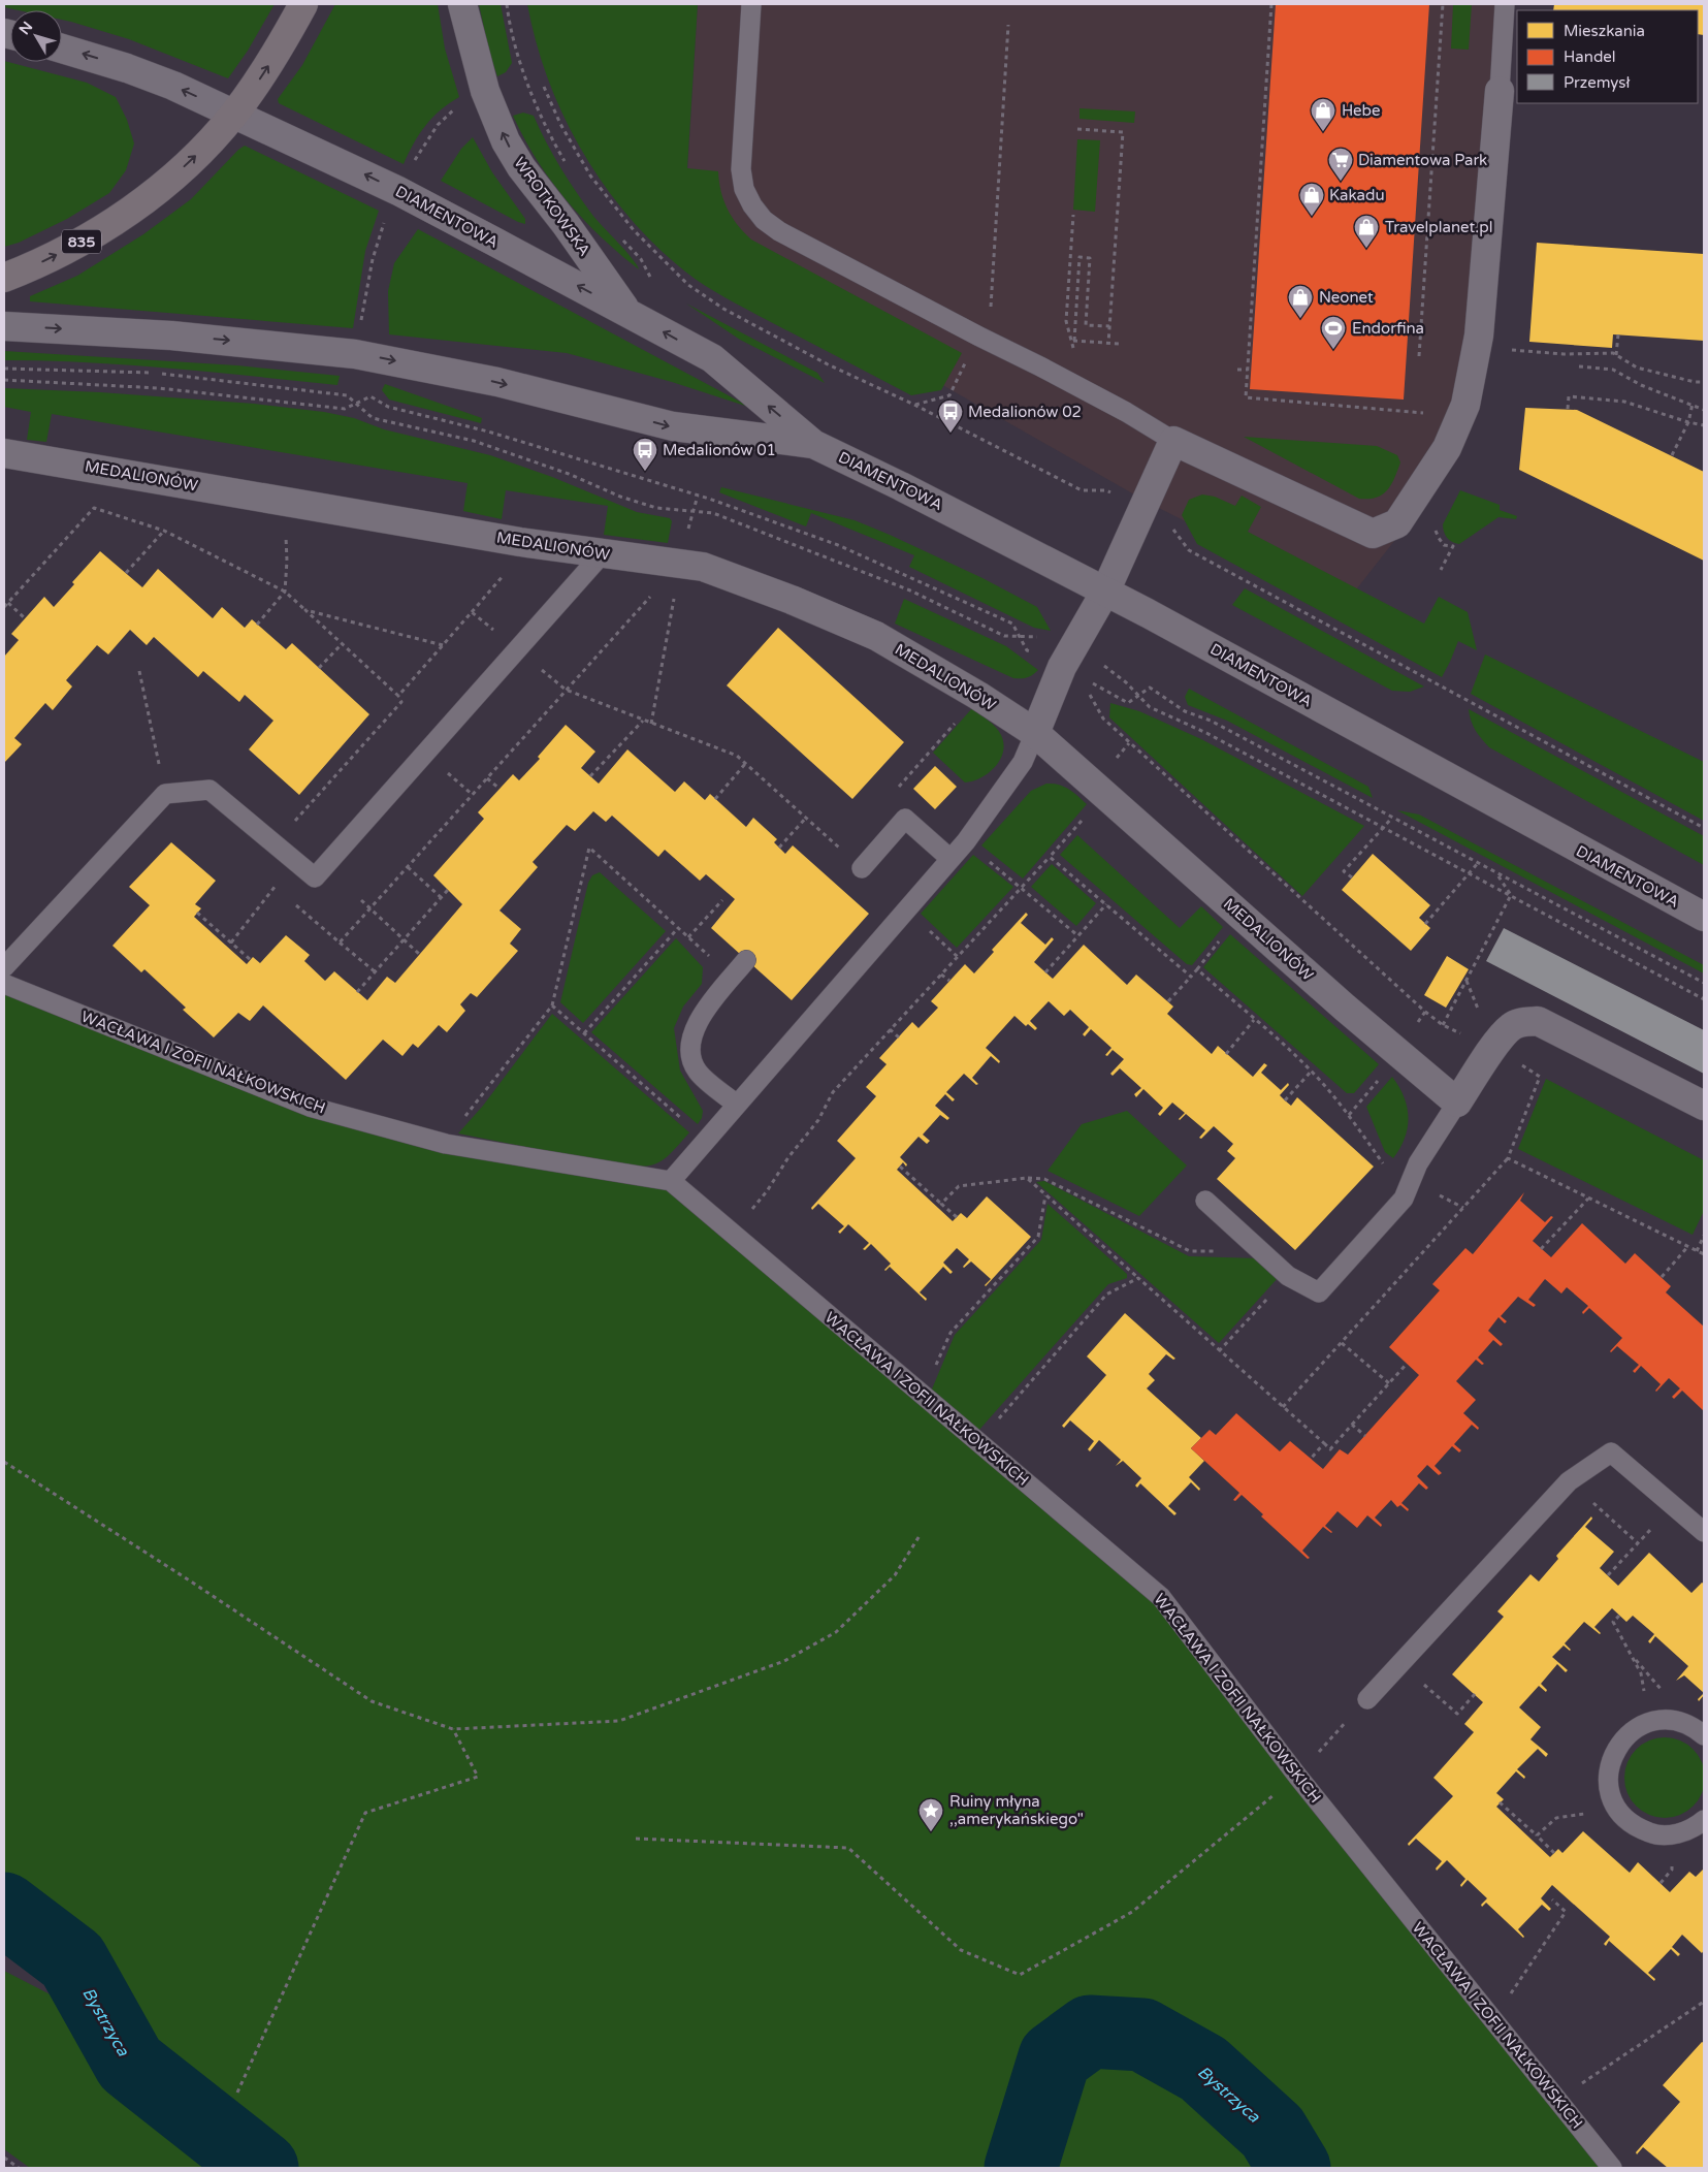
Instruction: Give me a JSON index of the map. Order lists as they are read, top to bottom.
{
  "streets": {
    "main road": ["835"],
    "street": ["WROTKOWSKA", "DIAMENTOWA", "MEDALIONÓW"],
    "lane": ["WACŁAWA I ZOFII NAŁKOWSKICH"]
  },
  "crossings": [
    ["WROTKOWSKA", "DIAMENTOWA"],
    ["DIAMENTOWA", "835"]
  ],
  "one_way": ["WROTKOWSKA"],
  "water": ["Bystrzyca"],
  "places": {
    "shop": [
      "Hebe",
      "Kakadu",
      "Travelplanet.pl",
      "Neonet"
    ],
    "supermarket": ["Diamentowa Park"],
    "sports": ["Endorfina"],
    "bus stop": ["Medalionów 02", "Medalionów 01"],
    "place": ["Ruiny młyna ,,amerykańskiego\""]
  },
  "legend": ["Mieszkania", "Handel", "Przemysł"],
  "north": "top left"
}
